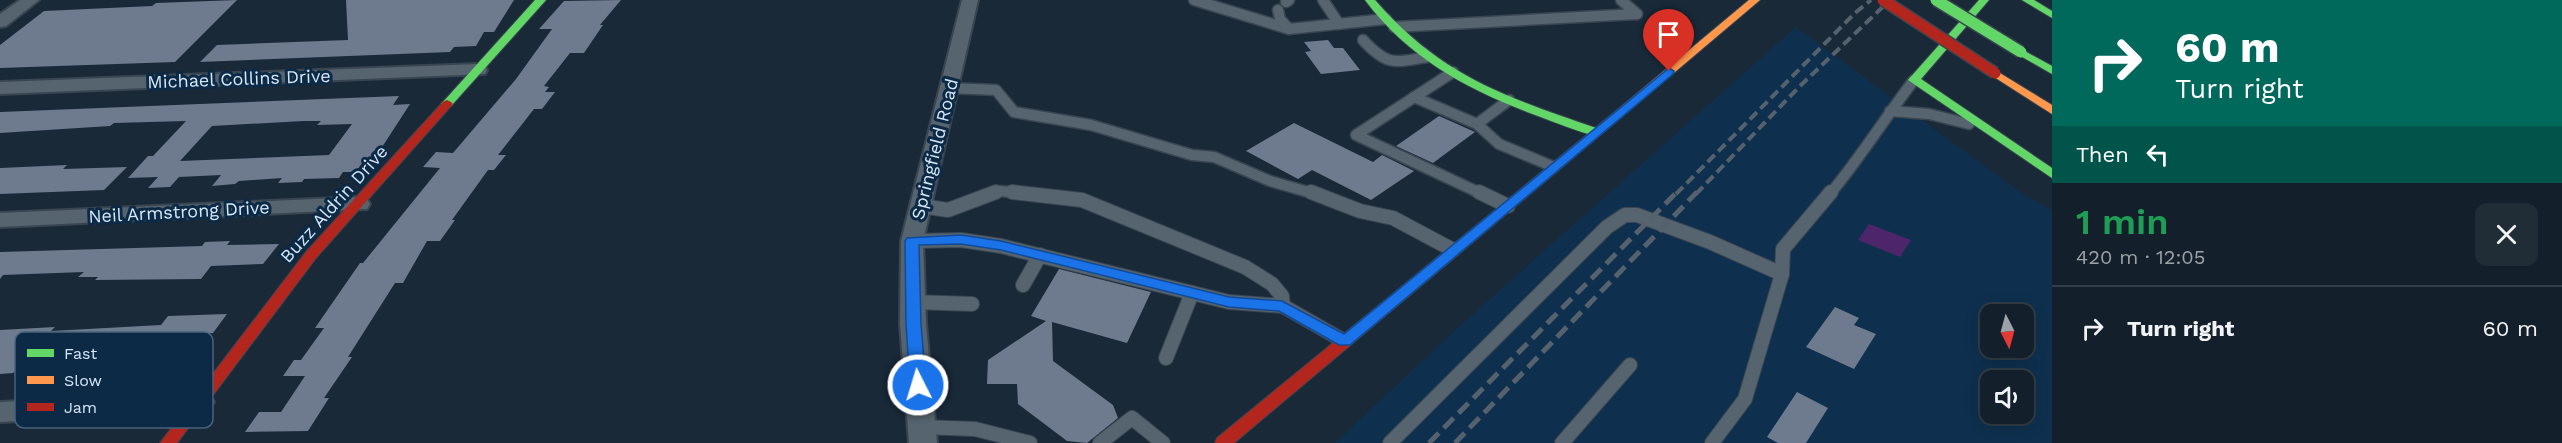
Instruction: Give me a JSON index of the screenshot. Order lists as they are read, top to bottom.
{
  "streets": {
    "main road": ["Buzz Aldrin Drive"],
    "street": ["Michael Collins Drive", "Springfield Road", "Neil Armstrong Drive"]
  },
  "crossings": [
    ["Michael Collins Drive", "Buzz Aldrin Drive"],
    ["Buzz Aldrin Drive", "Neil Armstrong Drive"]
  ],
  "legend": ["Fast", "Slow", "Jam"],
  "north": "bottom",
  "page": {
    "turn": ["60 m", "Turn right"],
    "then": "Then",
    "heading": ["1 min", "420 m · 12:05"],
    "list": [
      {
        "name": "Turn right",
        "value": "60 m"
      }
    ]
  }
}
